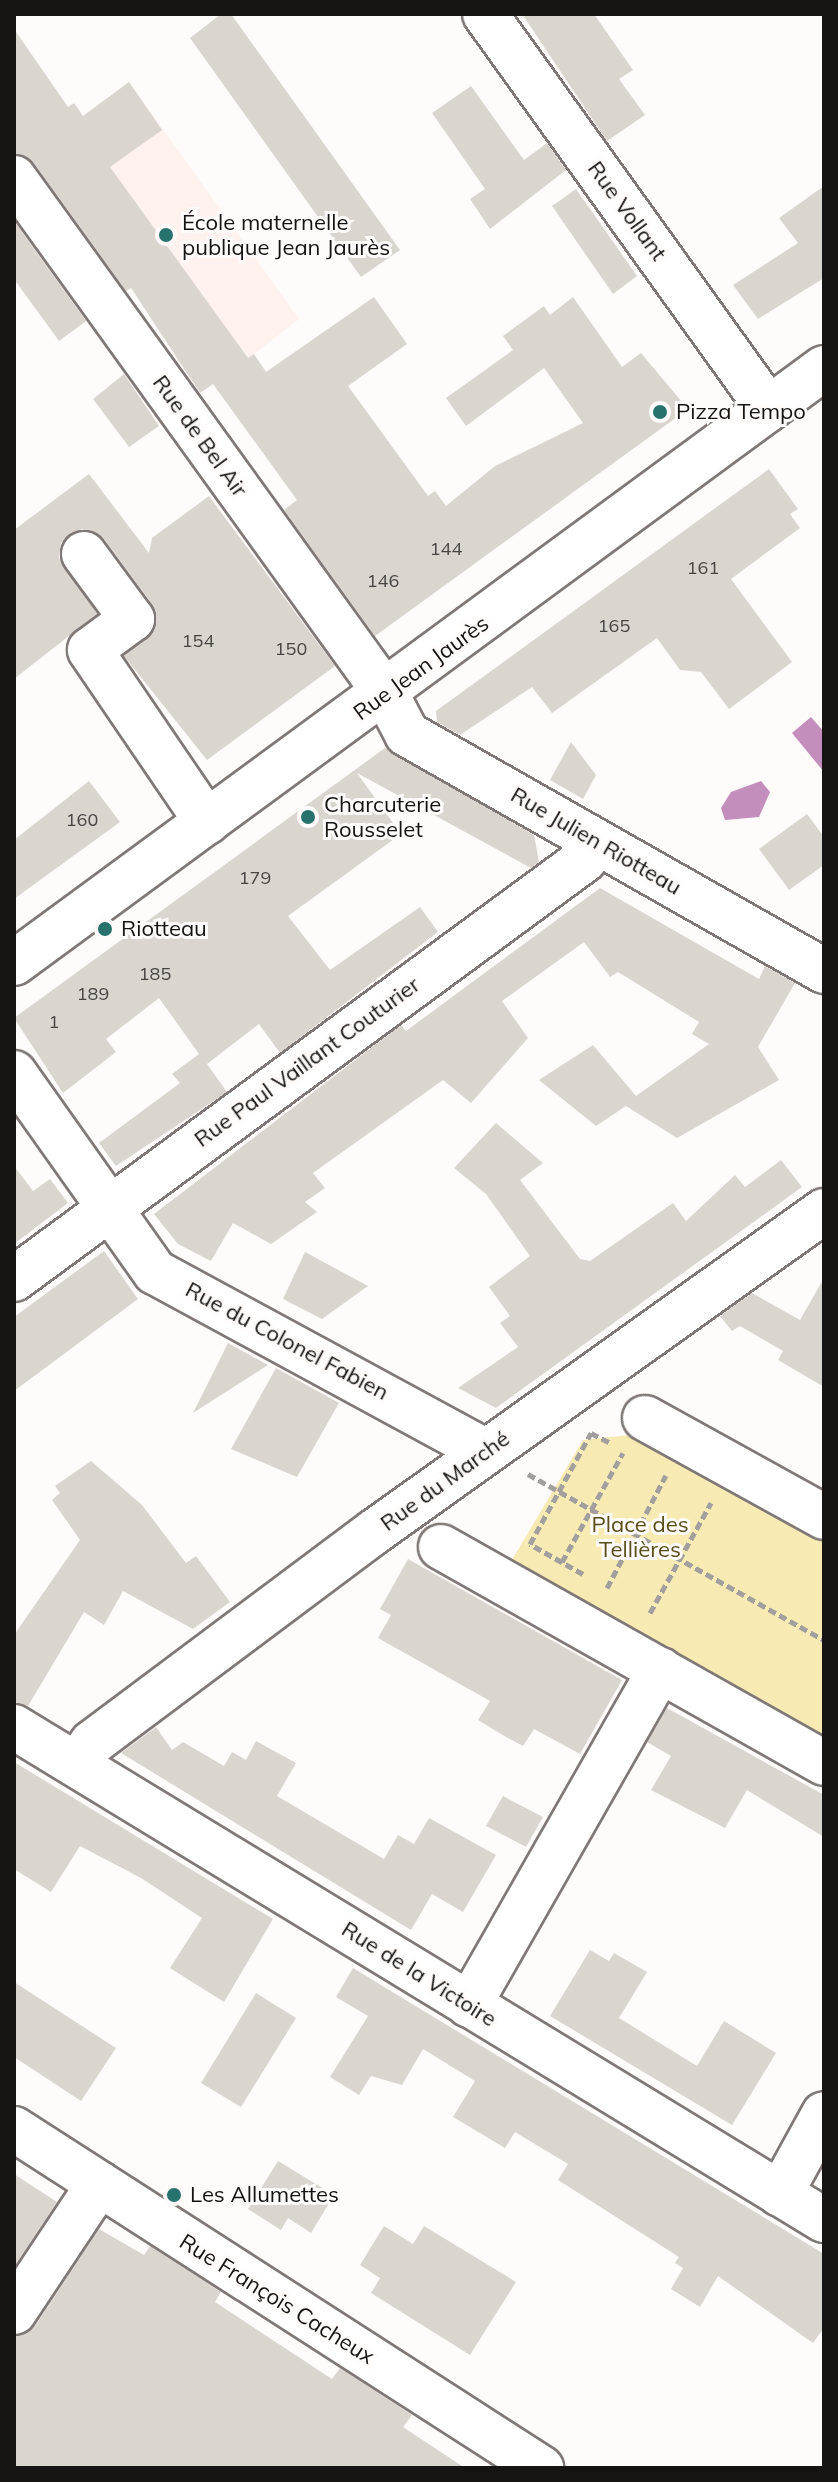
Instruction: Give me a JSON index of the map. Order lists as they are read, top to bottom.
{
  "streets": {
    "street": [
      "Rue Vollant",
      "Rue de Bel Air",
      "Rue Jean Jaurès",
      "Rue Julien Riotteau",
      "Rue Paul Vaillant Couturier",
      "Rue du Colonel Fabien",
      "Rue du Marché",
      "Rue de la Victoire",
      "Rue François Cacheux"
    ]
  },
  "crossings": [
    ["Rue Vollant", "Rue Jean Jaurès"],
    ["Rue de Bel Air", "Rue Jean Jaurès"],
    ["Rue de Bel Air", "Rue Julien Riotteau"],
    ["Rue Jean Jaurès", "Rue Julien Riotteau"],
    ["Rue Julien Riotteau", "Rue Paul Vaillant Couturier"],
    ["Rue Paul Vaillant Couturier", "Rue du Colonel Fabien"],
    ["Rue du Colonel Fabien", "Rue du Marché"],
    ["Rue du Marché", "Rue de la Victoire"]
  ],
  "parks": ["Place des Tellières"],
  "places": [
    "École maternelle publique Jean Jaurès",
    "Pizza Tempo",
    "Charcuterie Rousselet",
    "Riotteau",
    "Les Allumettes"
  ],
  "house_numbers": [
    "144",
    "161",
    "146",
    "165",
    "154",
    "150",
    "160",
    "179",
    "185",
    "189",
    "1"
  ]
}
